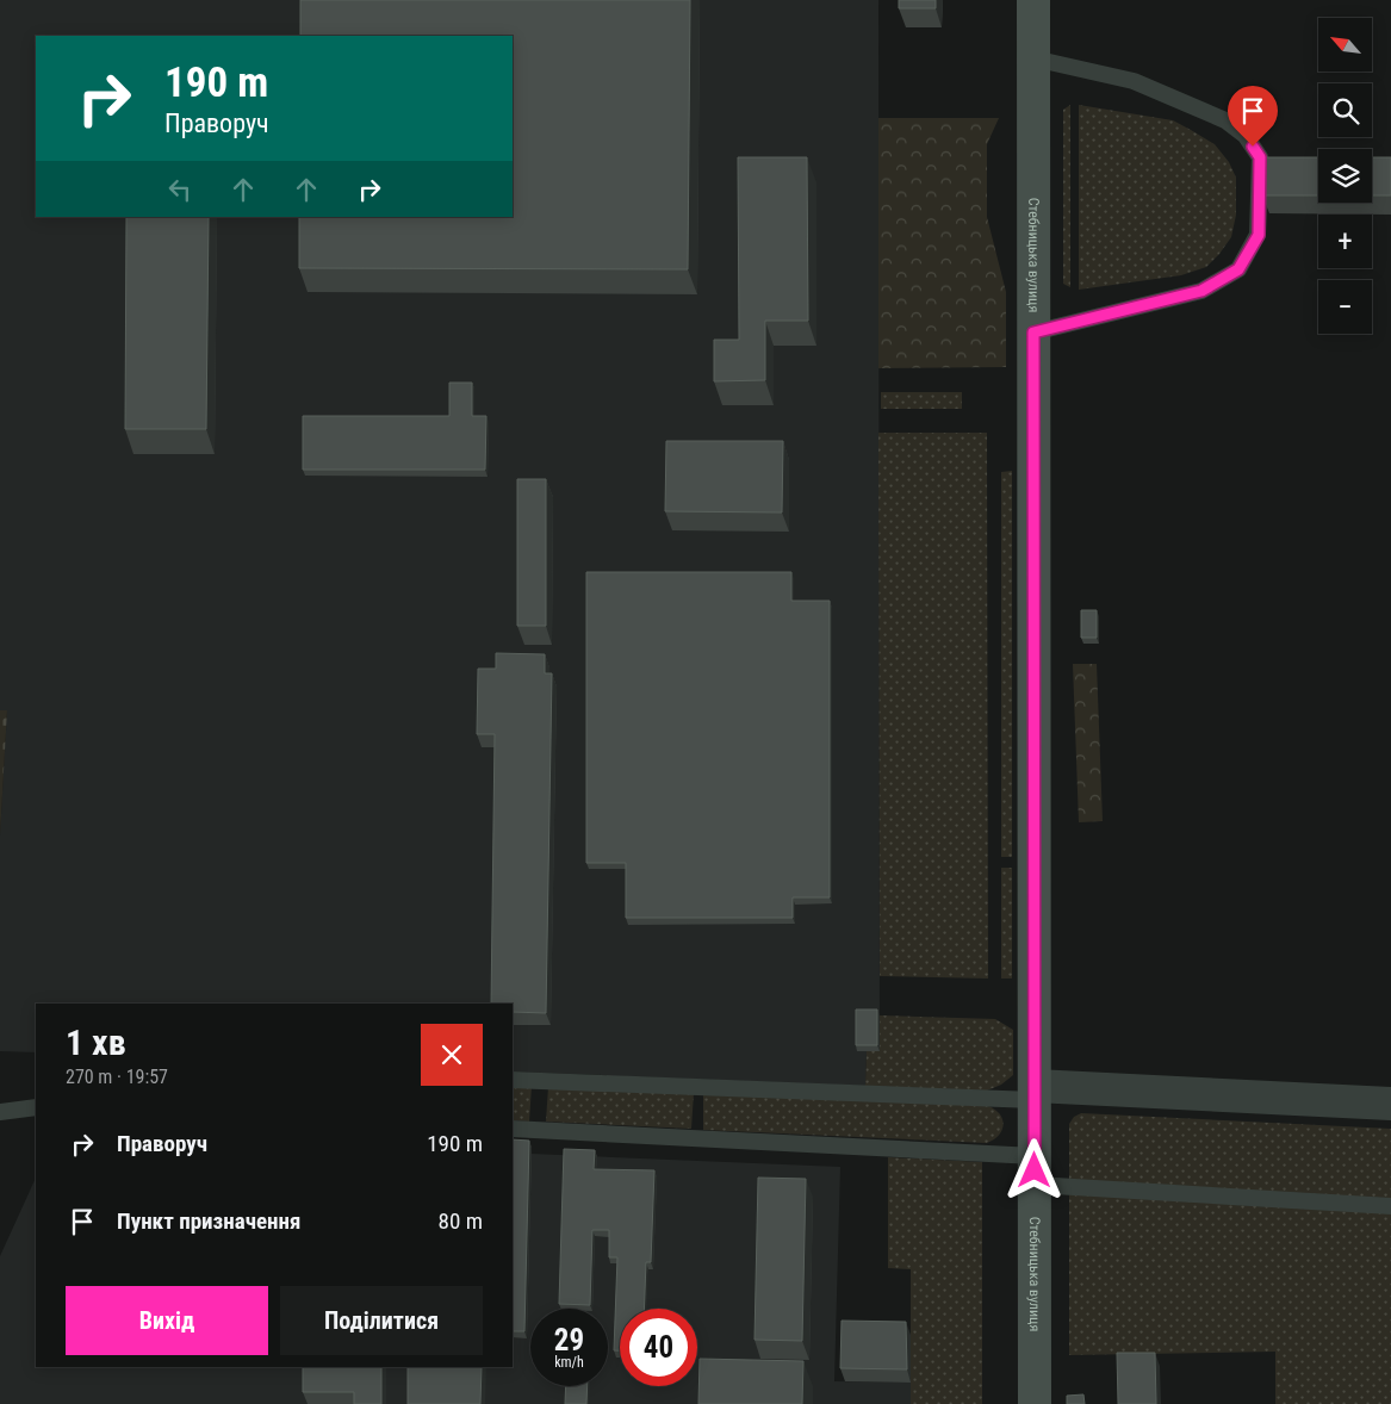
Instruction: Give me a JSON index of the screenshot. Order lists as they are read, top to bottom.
{
  "streets": {
    "street": ["Стебницька вулиця"]
  },
  "north": "top left",
  "page": {
    "map_buttons": ["+", "−"],
    "turn": ["190 m", "Праворуч"],
    "heading": ["1 хв", "270 m · 19:57"],
    "list": [
      {
        "name": "Праворуч",
        "value": "190 m"
      },
      {
        "name": "Пункт призначення",
        "value": "80 m"
      }
    ],
    "buttons": ["Вихід", "Поділитися"],
    "speed": "29 km/h",
    "limit": "40"
  }
}
